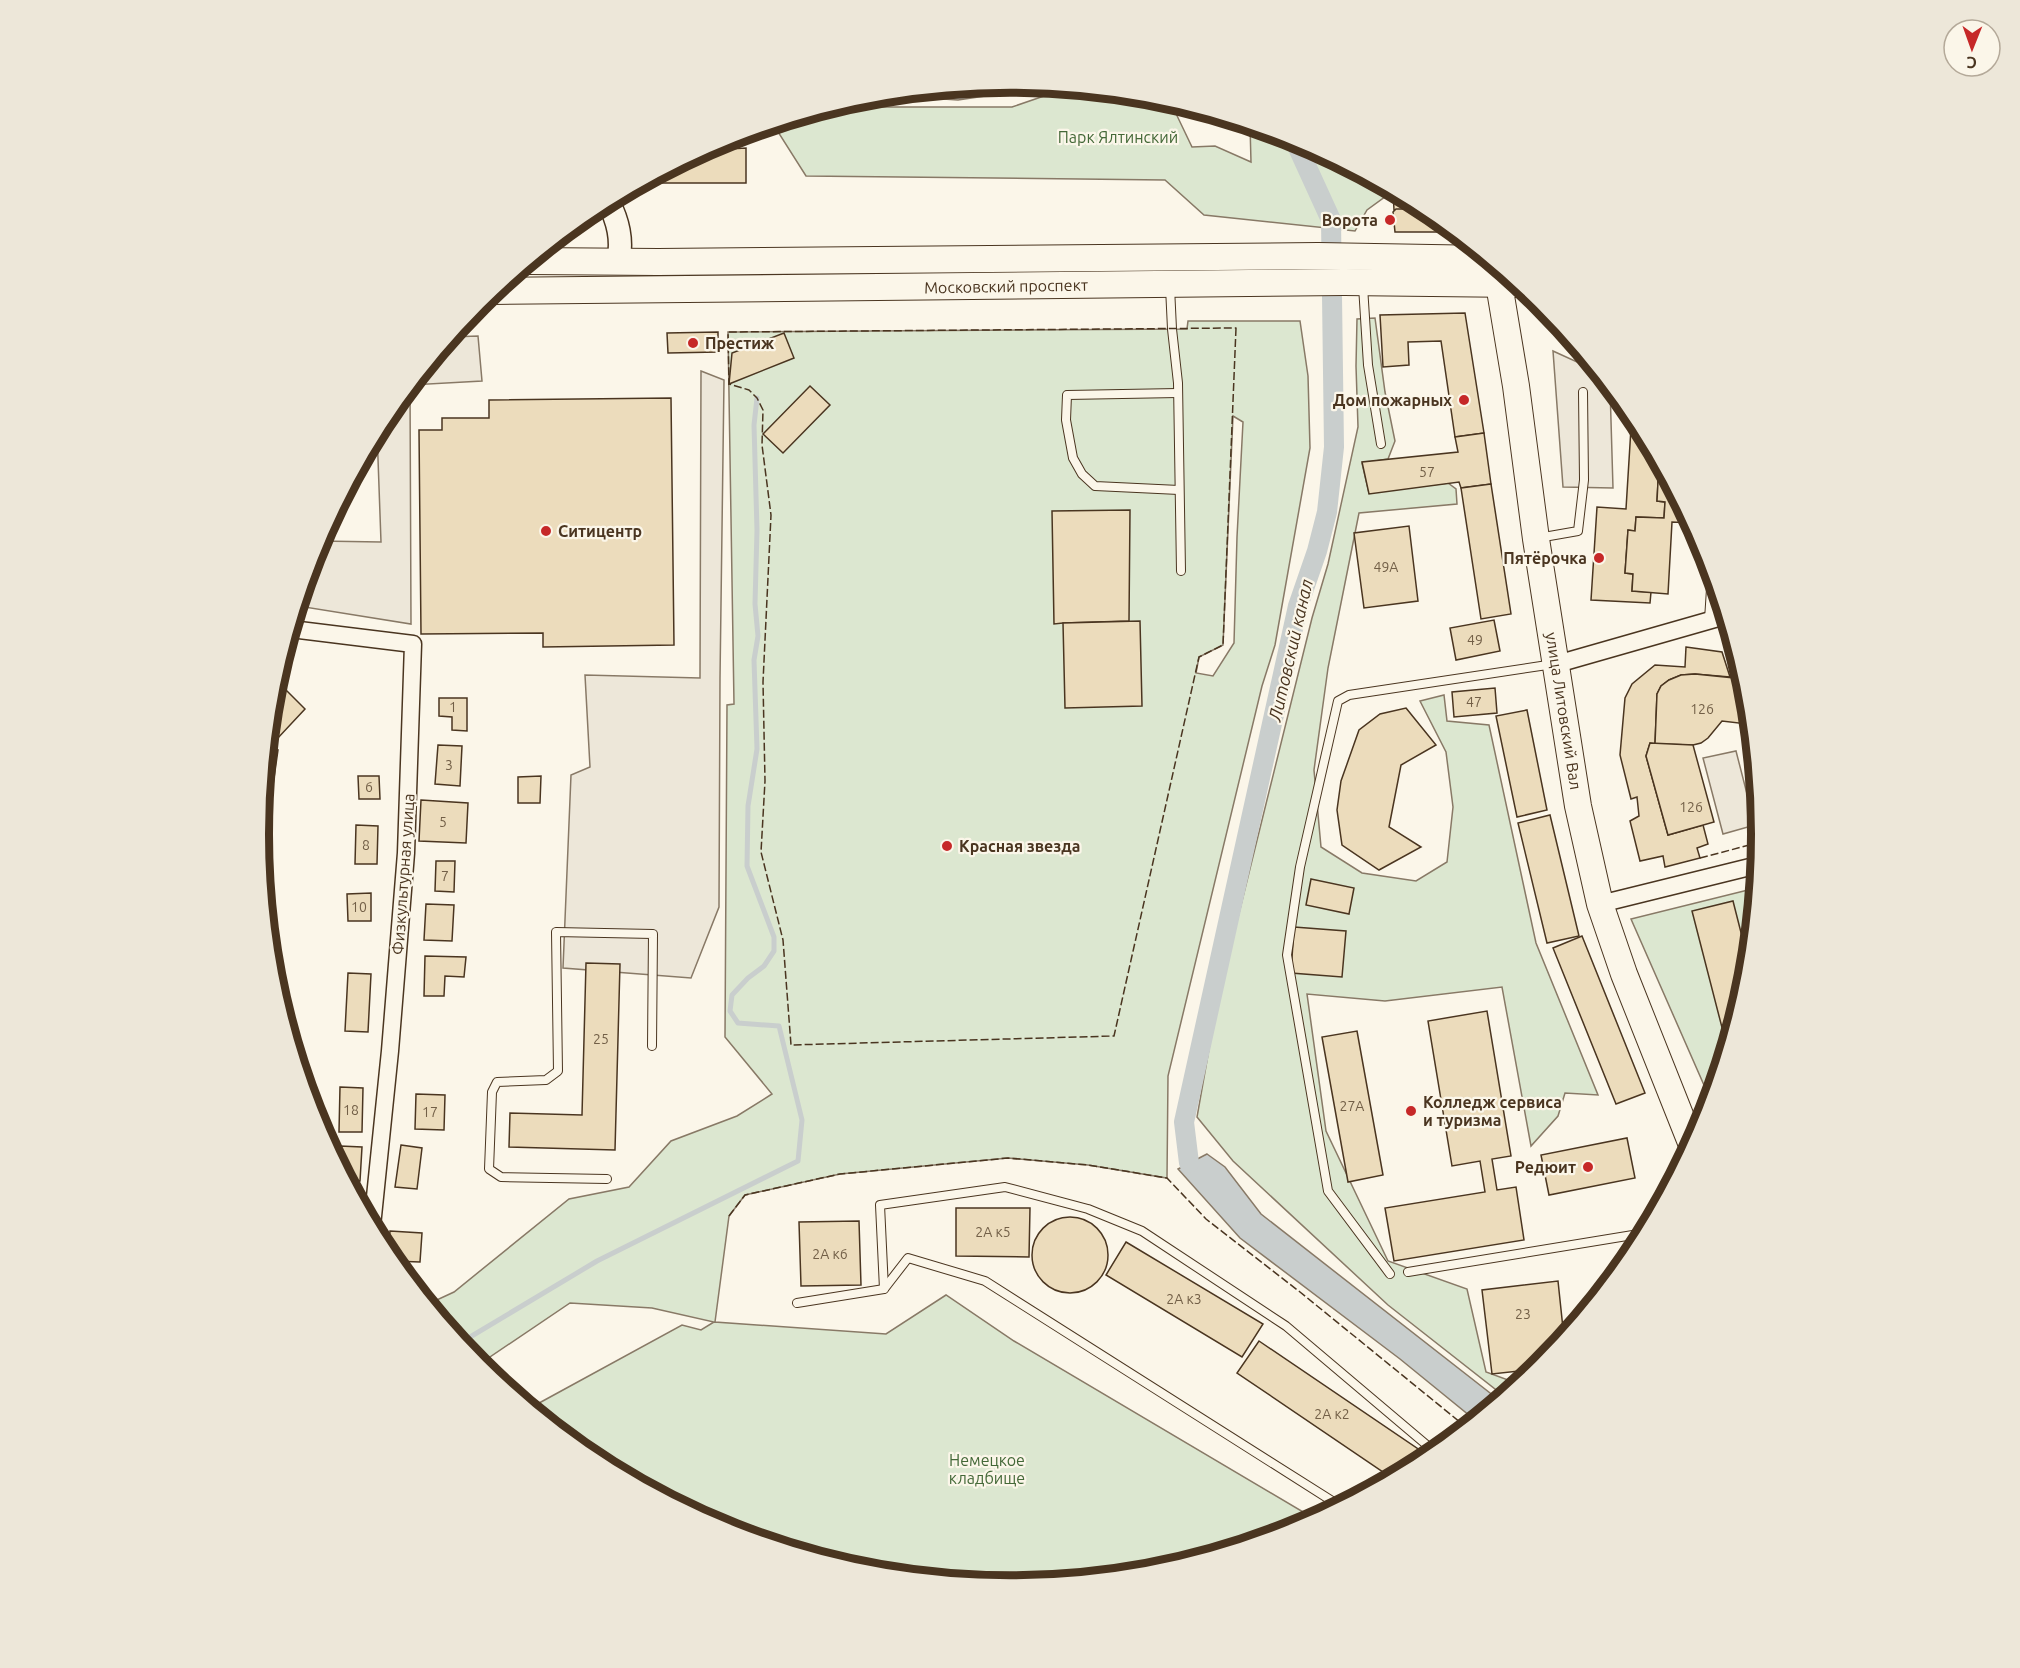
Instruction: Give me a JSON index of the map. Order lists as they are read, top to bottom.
{
  "streets": {
    "main road": ["Московский проспект", "улица Литовский Вал"],
    "street": ["Физкультурная улица"]
  },
  "water": ["Литовский канал"],
  "parks": ["Парк Ялтинский", "Немецкое кладбище"],
  "places": [
    "Ворота",
    "Престиж",
    "Дом пожарных",
    "Ситицентр",
    "Пятёрочка",
    "Красная звезда",
    "Колледж сервиса и туризма",
    "Редюит"
  ],
  "house_numbers": [
    "57",
    "49А",
    "49",
    "47",
    "1",
    "126",
    "3",
    "6",
    "126",
    "5",
    "8",
    "7",
    "10",
    "25",
    "27А",
    "18",
    "17",
    "2А к5",
    "2А к6",
    "2А к3",
    "23",
    "2А к2"
  ],
  "north": "bottom"
}
